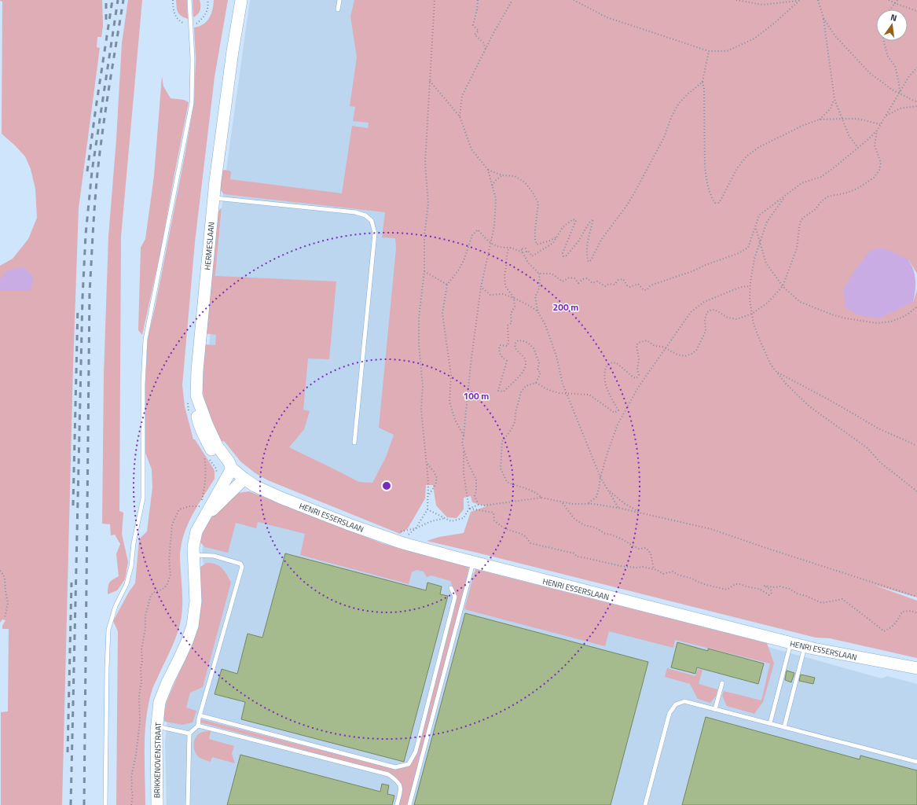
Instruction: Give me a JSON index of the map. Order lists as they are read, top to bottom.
{
  "streets": {
    "street": ["HERMESLAAN", "HENRI ESSERSLAAN", "BRIKKENOVENSTRAAT"]
  },
  "crossings": [
    ["HERMESLAAN", "BRIKKENOVENSTRAAT"],
    ["HENRI ESSERSLAAN", "BRIKKENOVENSTRAAT"]
  ],
  "north": "top",
  "rings": ["200 m", "100 m"]
}
